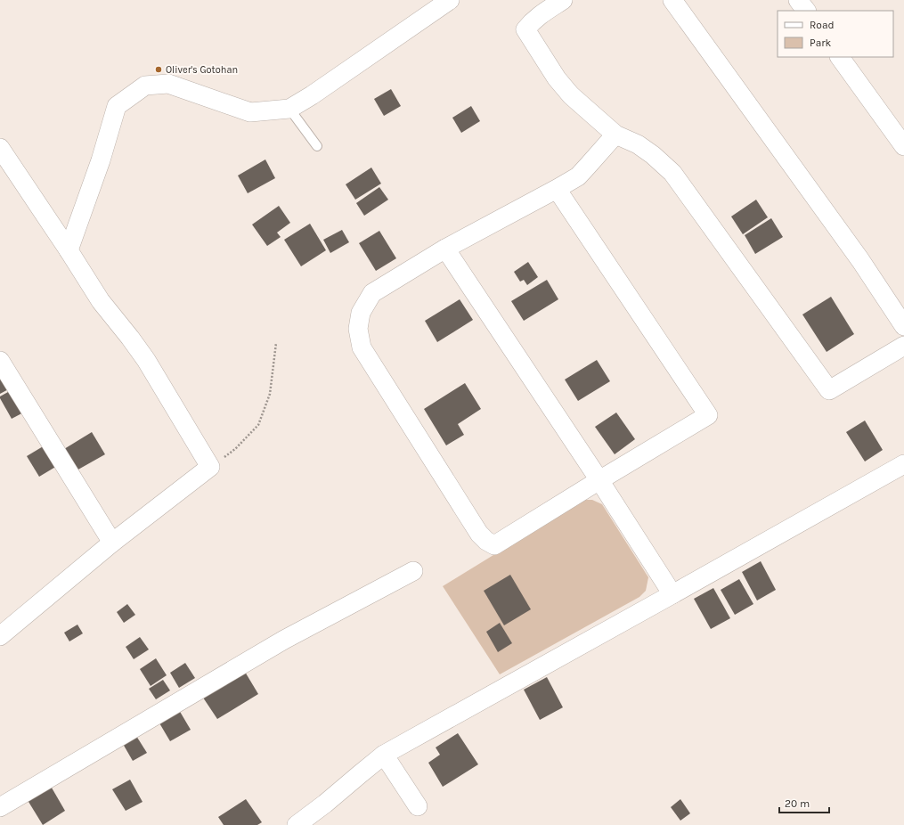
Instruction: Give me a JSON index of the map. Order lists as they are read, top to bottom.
{
  "places": ["Oliver's Gotohan"],
  "legend": ["Road", "Park"],
  "scale_bar": "20 m"
}
